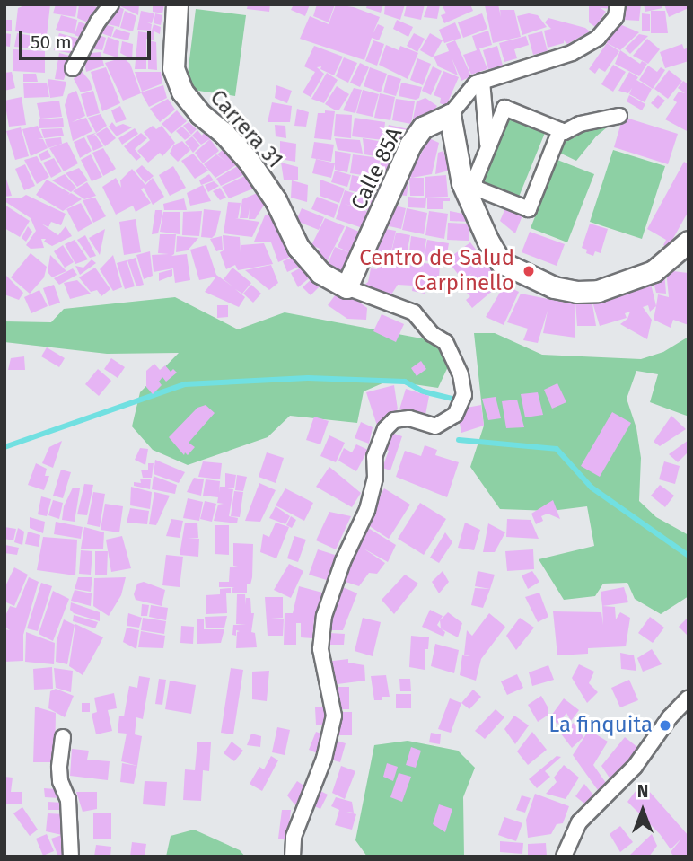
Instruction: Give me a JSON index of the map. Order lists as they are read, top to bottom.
{
  "streets": {
    "street": ["Carrera 31", "Calle 85A"]
  },
  "crossings": [
    ["Carrera 31", "Calle 85A"]
  ],
  "places": ["Centro de Salud Carpinello", "La finquita"],
  "scale_bar": "50 m",
  "north": "top"
}
